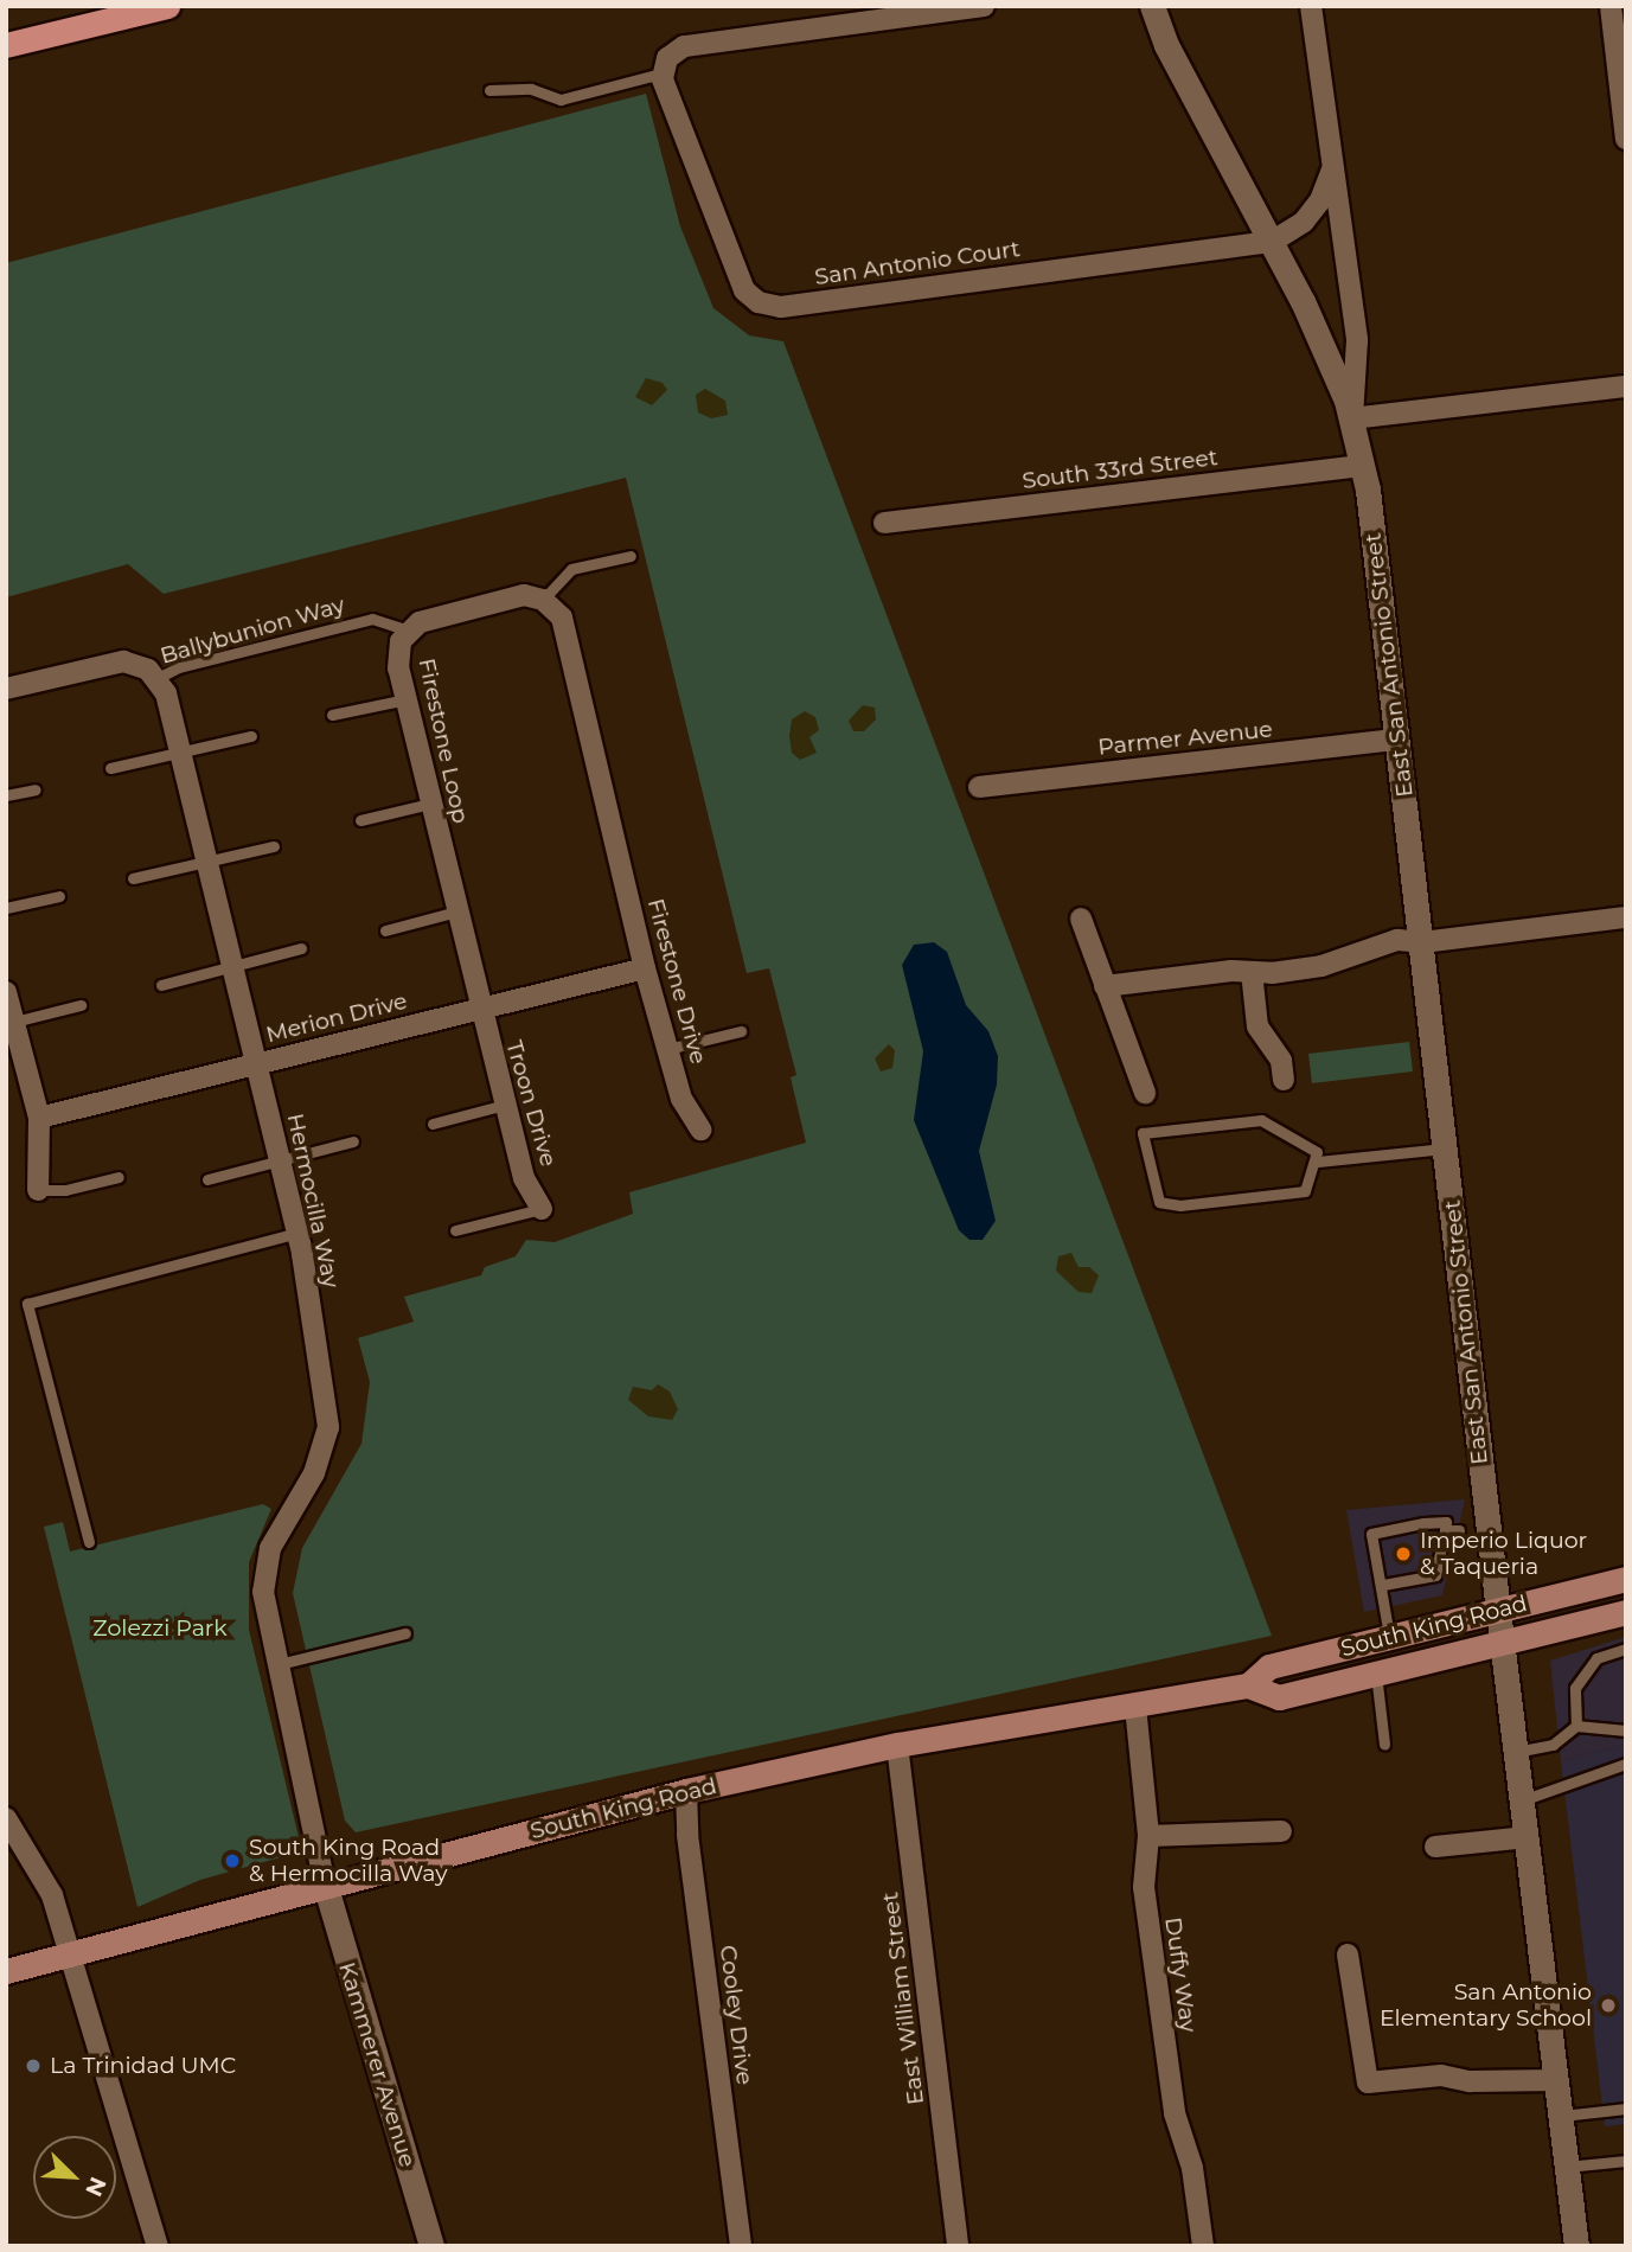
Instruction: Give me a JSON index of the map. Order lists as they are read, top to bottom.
{
  "streets": {
    "main road": ["South King Road"],
    "street": [
      "San Antonio Court",
      "South 33rd Street",
      "East San Antonio Street",
      "Parmer Avenue",
      "Firestone Loop",
      "Firestone Drive",
      "Merion Drive",
      "Troon Drive",
      "Hermocilla Way",
      "Duffy Way",
      "East William Street",
      "Cooley Drive",
      "Kammerer Avenue"
    ],
    "lane": ["Ballybunion Way"]
  },
  "crossings": [
    ["San Antonio Court", "East San Antonio Street"],
    ["South 33rd Street", "East San Antonio Street"],
    ["Ballybunion Way", "Firestone Loop"],
    ["Ballybunion Way", "Hermocilla Way"],
    ["East San Antonio Street", "Parmer Avenue"],
    ["East San Antonio Street", "South King Road"],
    ["Firestone Loop", "Firestone Drive"],
    ["Firestone Loop", "Merion Drive"],
    ["Firestone Loop", "Troon Drive"],
    ["Firestone Drive", "Merion Drive"],
    ["Merion Drive", "Troon Drive"],
    ["Merion Drive", "Hermocilla Way"],
    ["Hermocilla Way", "South King Road"],
    ["Hermocilla Way", "Kammerer Avenue"],
    ["South King Road", "Duffy Way"],
    ["South King Road", "East William Street"],
    ["South King Road", "Cooley Drive"],
    ["South King Road", "Kammerer Avenue"]
  ],
  "parks": ["Zolezzi Park"],
  "places": [
    "Imperio Liquor & Taqueria",
    "South King Road & Hermocilla Way",
    "San Antonio Elementary School",
    "La Trinidad UMC"
  ],
  "north": "bottom right"
}
